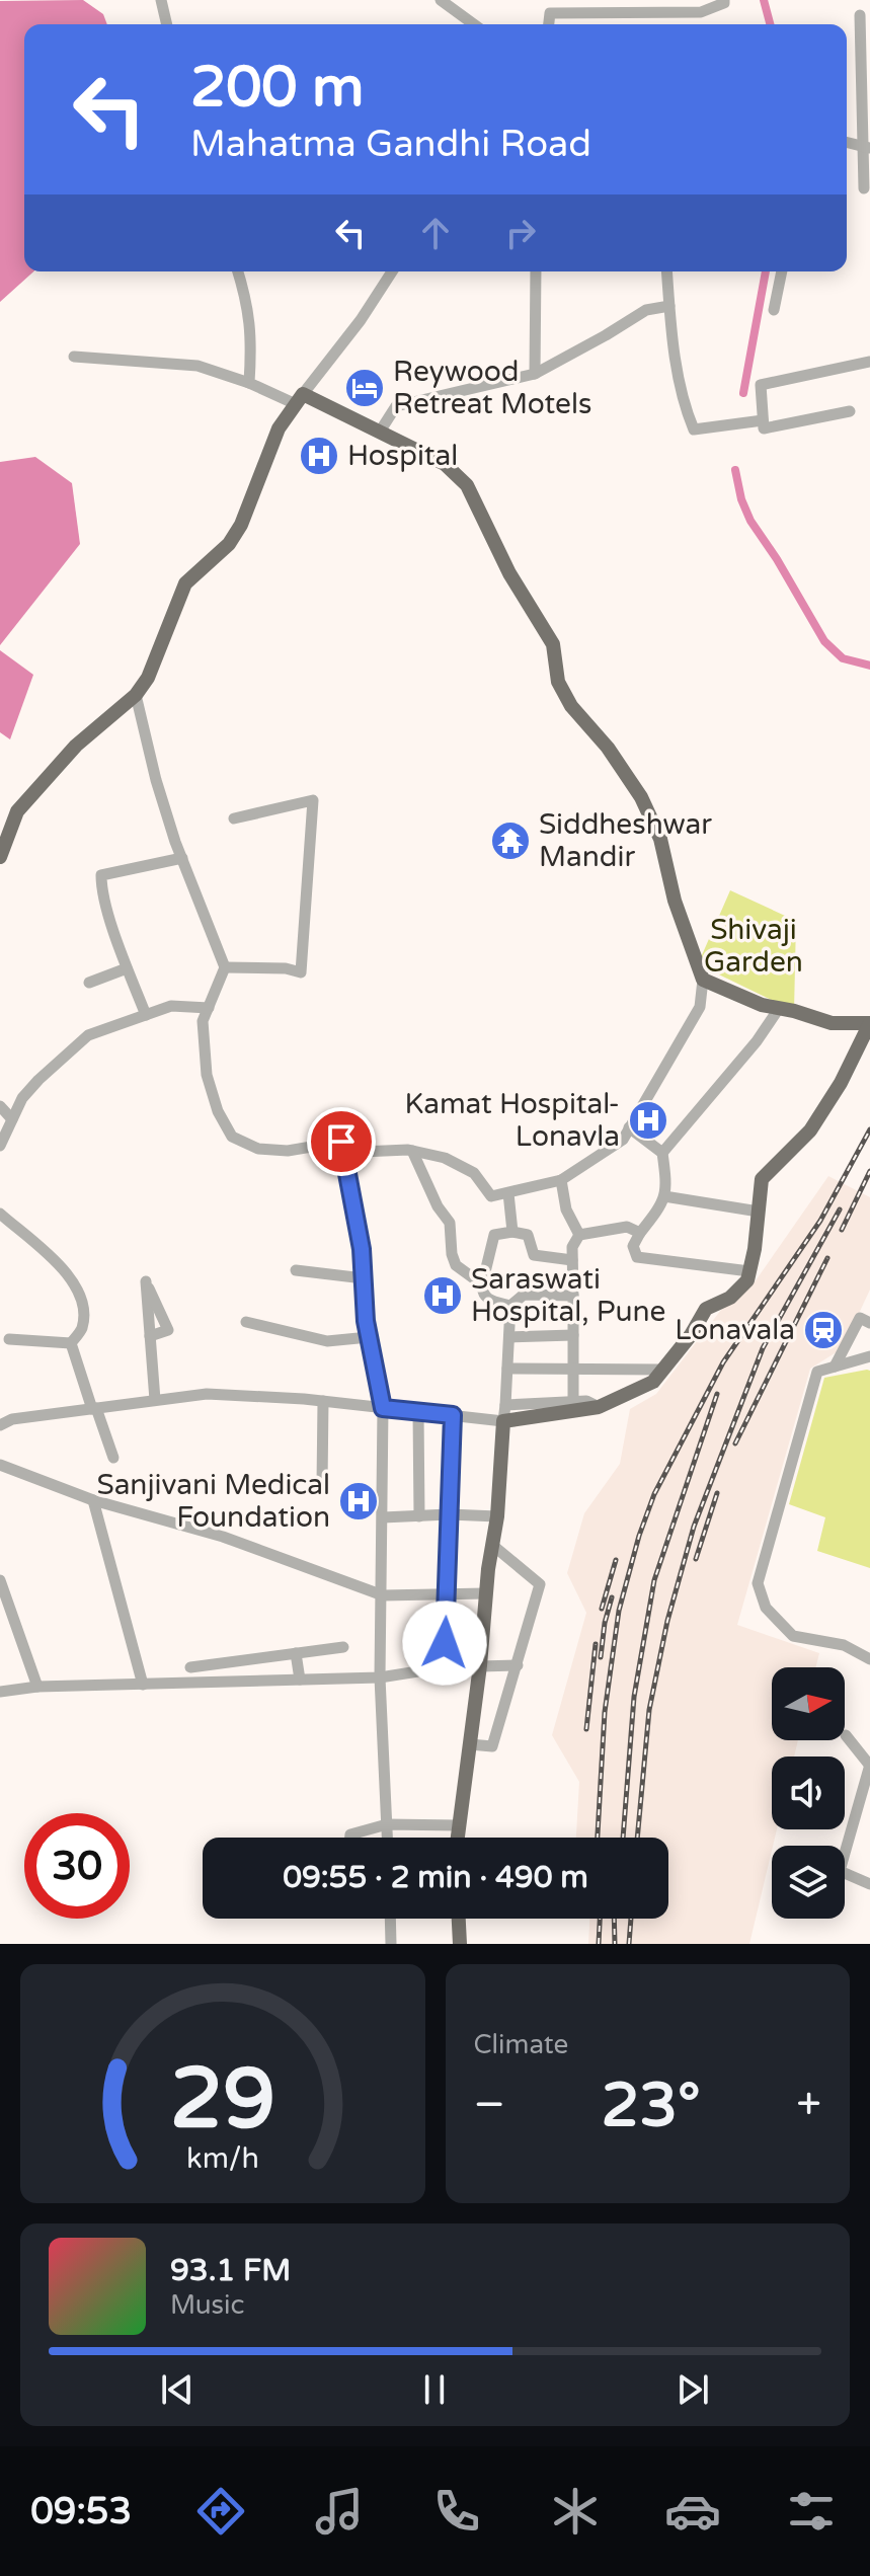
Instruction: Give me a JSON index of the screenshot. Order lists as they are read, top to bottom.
{
  "parks": ["Shivaji Garden"],
  "places": {
    "hotel": ["Reywood Retreat Motels"],
    "hospital": [
      "Hospital",
      "Kamat Hospital- Lonavla",
      "Saraswati Hospital, Pune",
      "Sanjivani Medical Foundation"
    ],
    "temple": ["Siddheshwar Mandir"],
    "station": ["Lonavala"]
  },
  "north": "right",
  "page": {
    "turn": ["200 m", "Mahatma Gandhi Road"],
    "limit": "30",
    "trip": "09:55 · 2 min · 490 m",
    "tile": "Climate",
    "heat": ["−", "23°", "+"],
    "song": ["93.1 FM", "Music"],
    "tabs": "09:53",
    "gauge": ["29", "km/h"]
  }
}
